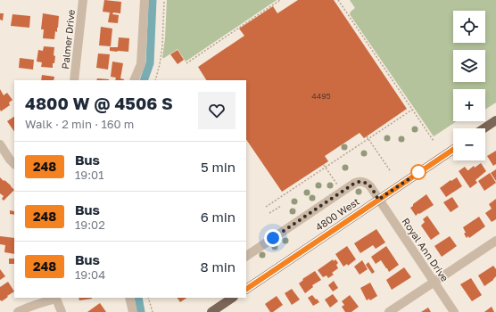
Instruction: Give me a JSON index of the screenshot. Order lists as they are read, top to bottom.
{
  "streets": {
    "main road": ["4800 West"],
    "street": ["Palmer Drive", "Royal Ann Drive"]
  },
  "crossings": [
    ["4800 West", "Royal Ann Drive"]
  ],
  "lines": ["bus line 248"],
  "house_numbers": ["4495"],
  "page": {
    "map_buttons": ["+", "−"],
    "heading": ["4800 W @ 4506 S", "Walk · 2 min · 160 m"],
    "list": [
      {
        "mark": "248",
        "name": "Bus",
        "note": "19:01",
        "value": "5 min"
      },
      {
        "mark": "248",
        "name": "Bus",
        "note": "19:02",
        "value": "6 min"
      },
      {
        "mark": "248",
        "name": "Bus",
        "note": "19:04",
        "value": "8 min"
      }
    ]
  }
}
